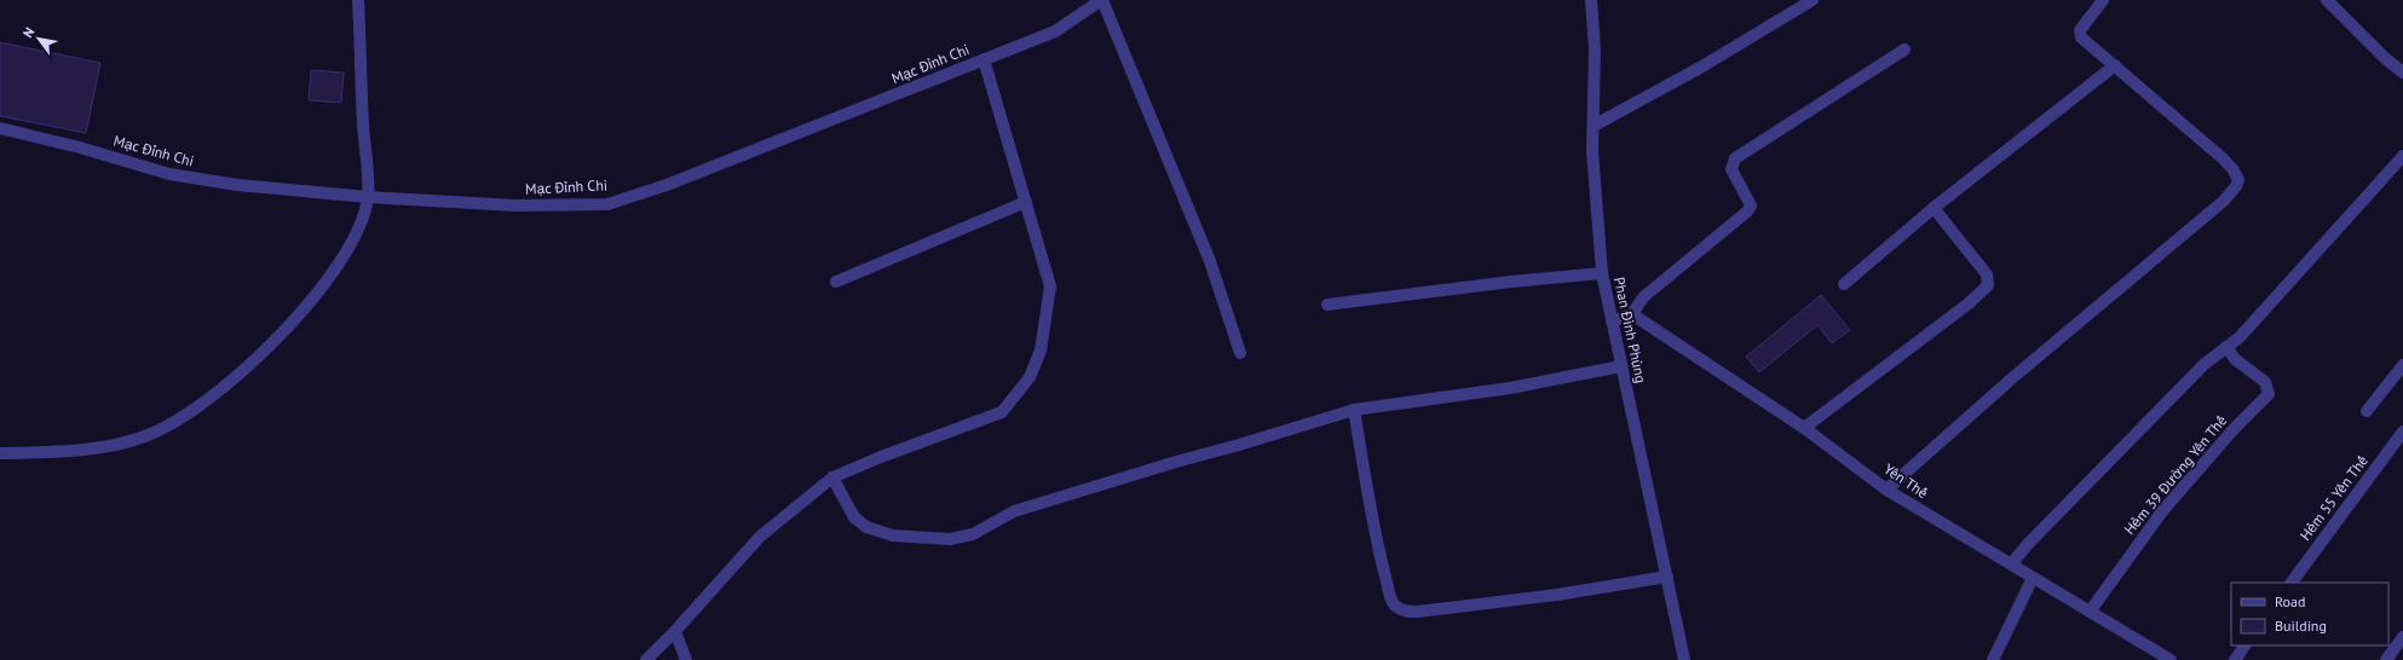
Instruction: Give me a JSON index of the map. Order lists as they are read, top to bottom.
{
  "streets": {
    "street": [
      "Mạc Đỉnh Chi",
      "Phan Đình Phùng",
      "Hẻm 39 Đường Yên Thế",
      "Yên Thế",
      "Hẻm 55 Yên Thế"
    ]
  },
  "crossings": [
    ["Hẻm 39 Đường Yên Thế", "Yên Thế"]
  ],
  "legend": ["Road", "Building"],
  "north": "top left"
}
